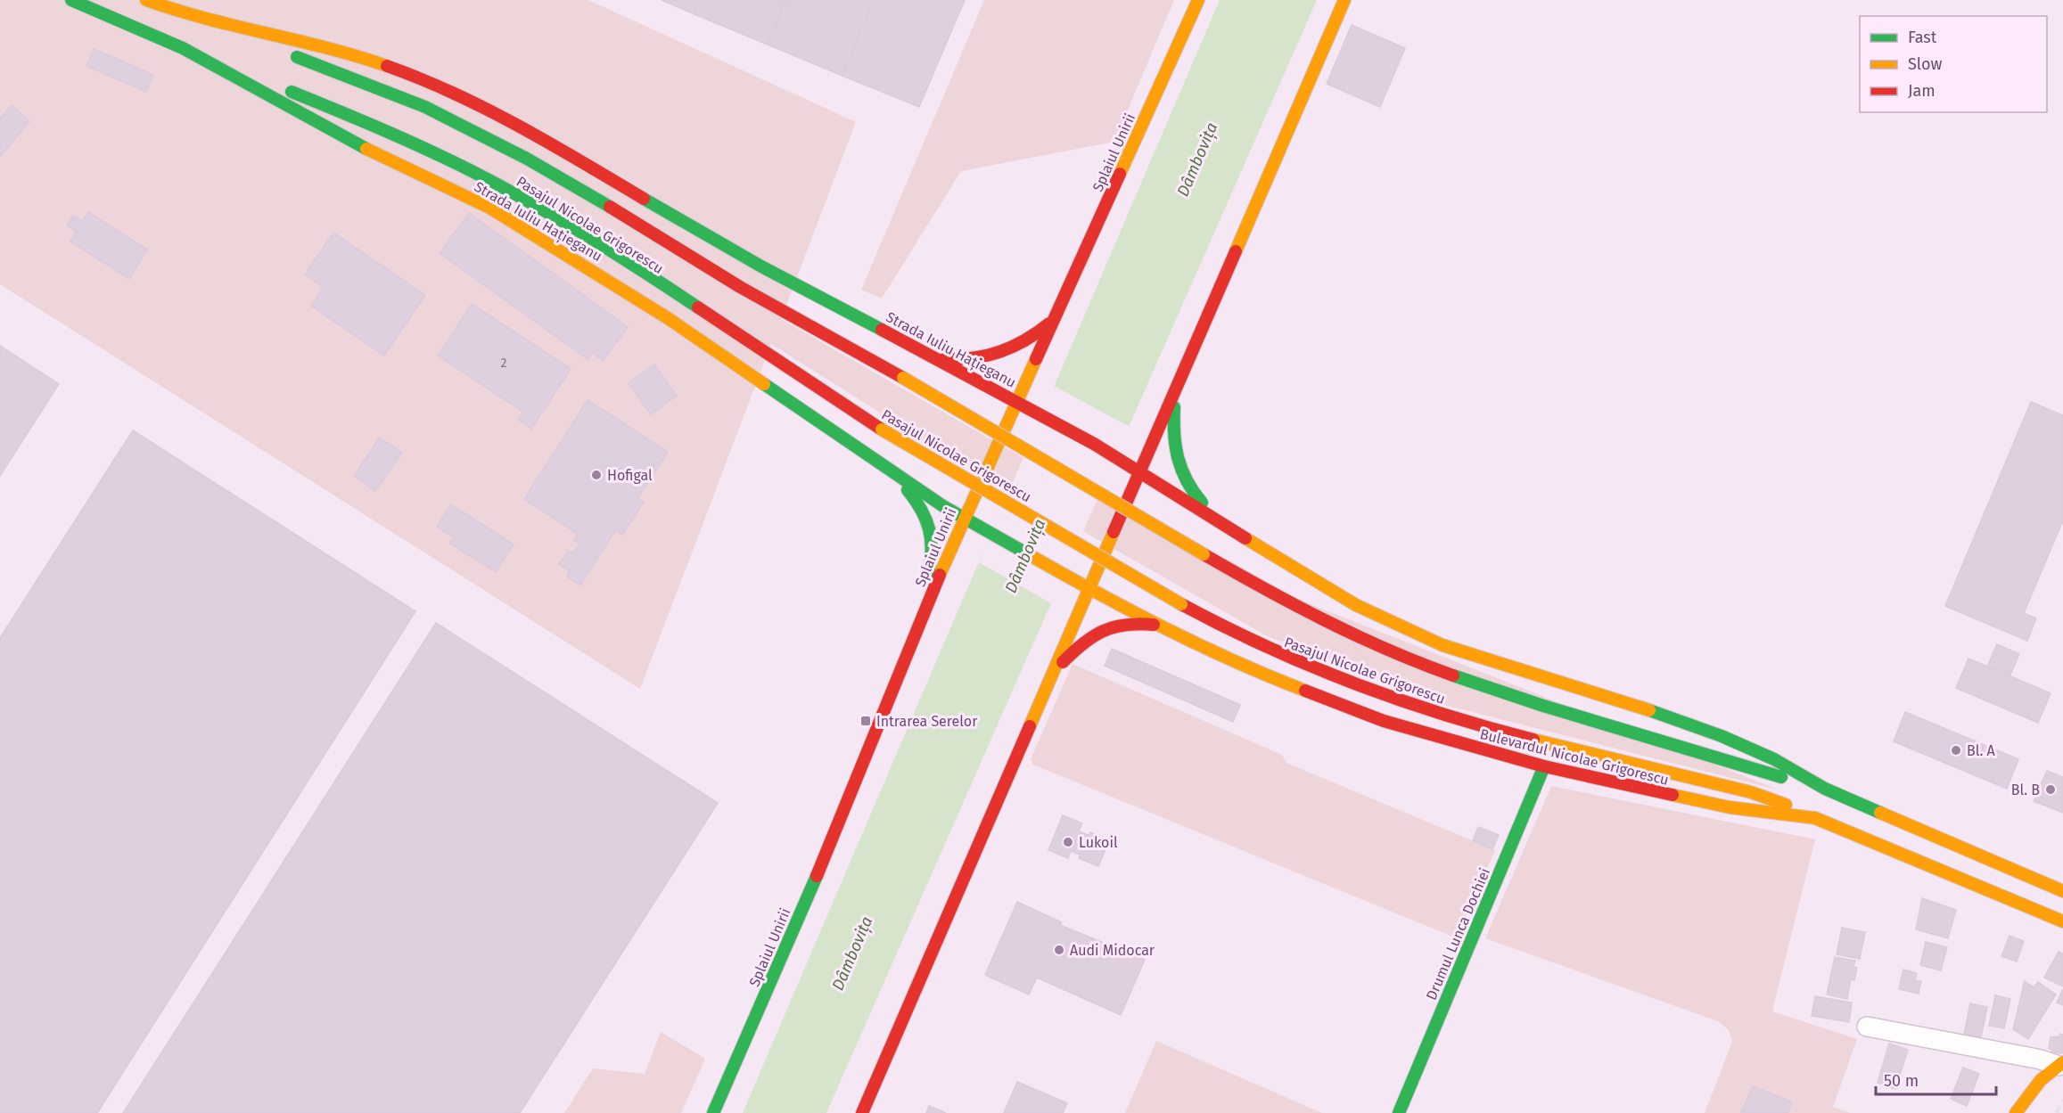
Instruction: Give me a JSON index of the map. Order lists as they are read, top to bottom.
{
  "streets": {
    "main road": [
      "Splaiul Unirii",
      "Strada Iuliu Hațieganu",
      "Pasajul Nicolae Grigorescu",
      "Bulevardul Nicolae Grigorescu",
      "Drumul Lunca Dochiei"
    ]
  },
  "crossings": [
    ["Splaiul Unirii", "Strada Iuliu Hațieganu"],
    ["Strada Iuliu Hațieganu", "Pasajul Nicolae Grigorescu"],
    ["Strada Iuliu Hațieganu", "Bulevardul Nicolae Grigorescu"],
    ["Pasajul Nicolae Grigorescu", "Bulevardul Nicolae Grigorescu"],
    ["Bulevardul Nicolae Grigorescu", "Drumul Lunca Dochiei"]
  ],
  "water": ["Dâmbovița"],
  "places": {
    "other": [
      "Hofigal",
      "Bl. A",
      "Bl. B",
      "Lukoil",
      "Audi Midocar"
    ],
    "transit": ["Intrarea Serelor"]
  },
  "house_numbers": ["2"],
  "legend": ["Fast", "Slow", "Jam"],
  "scale_bar": "50 m"
}
